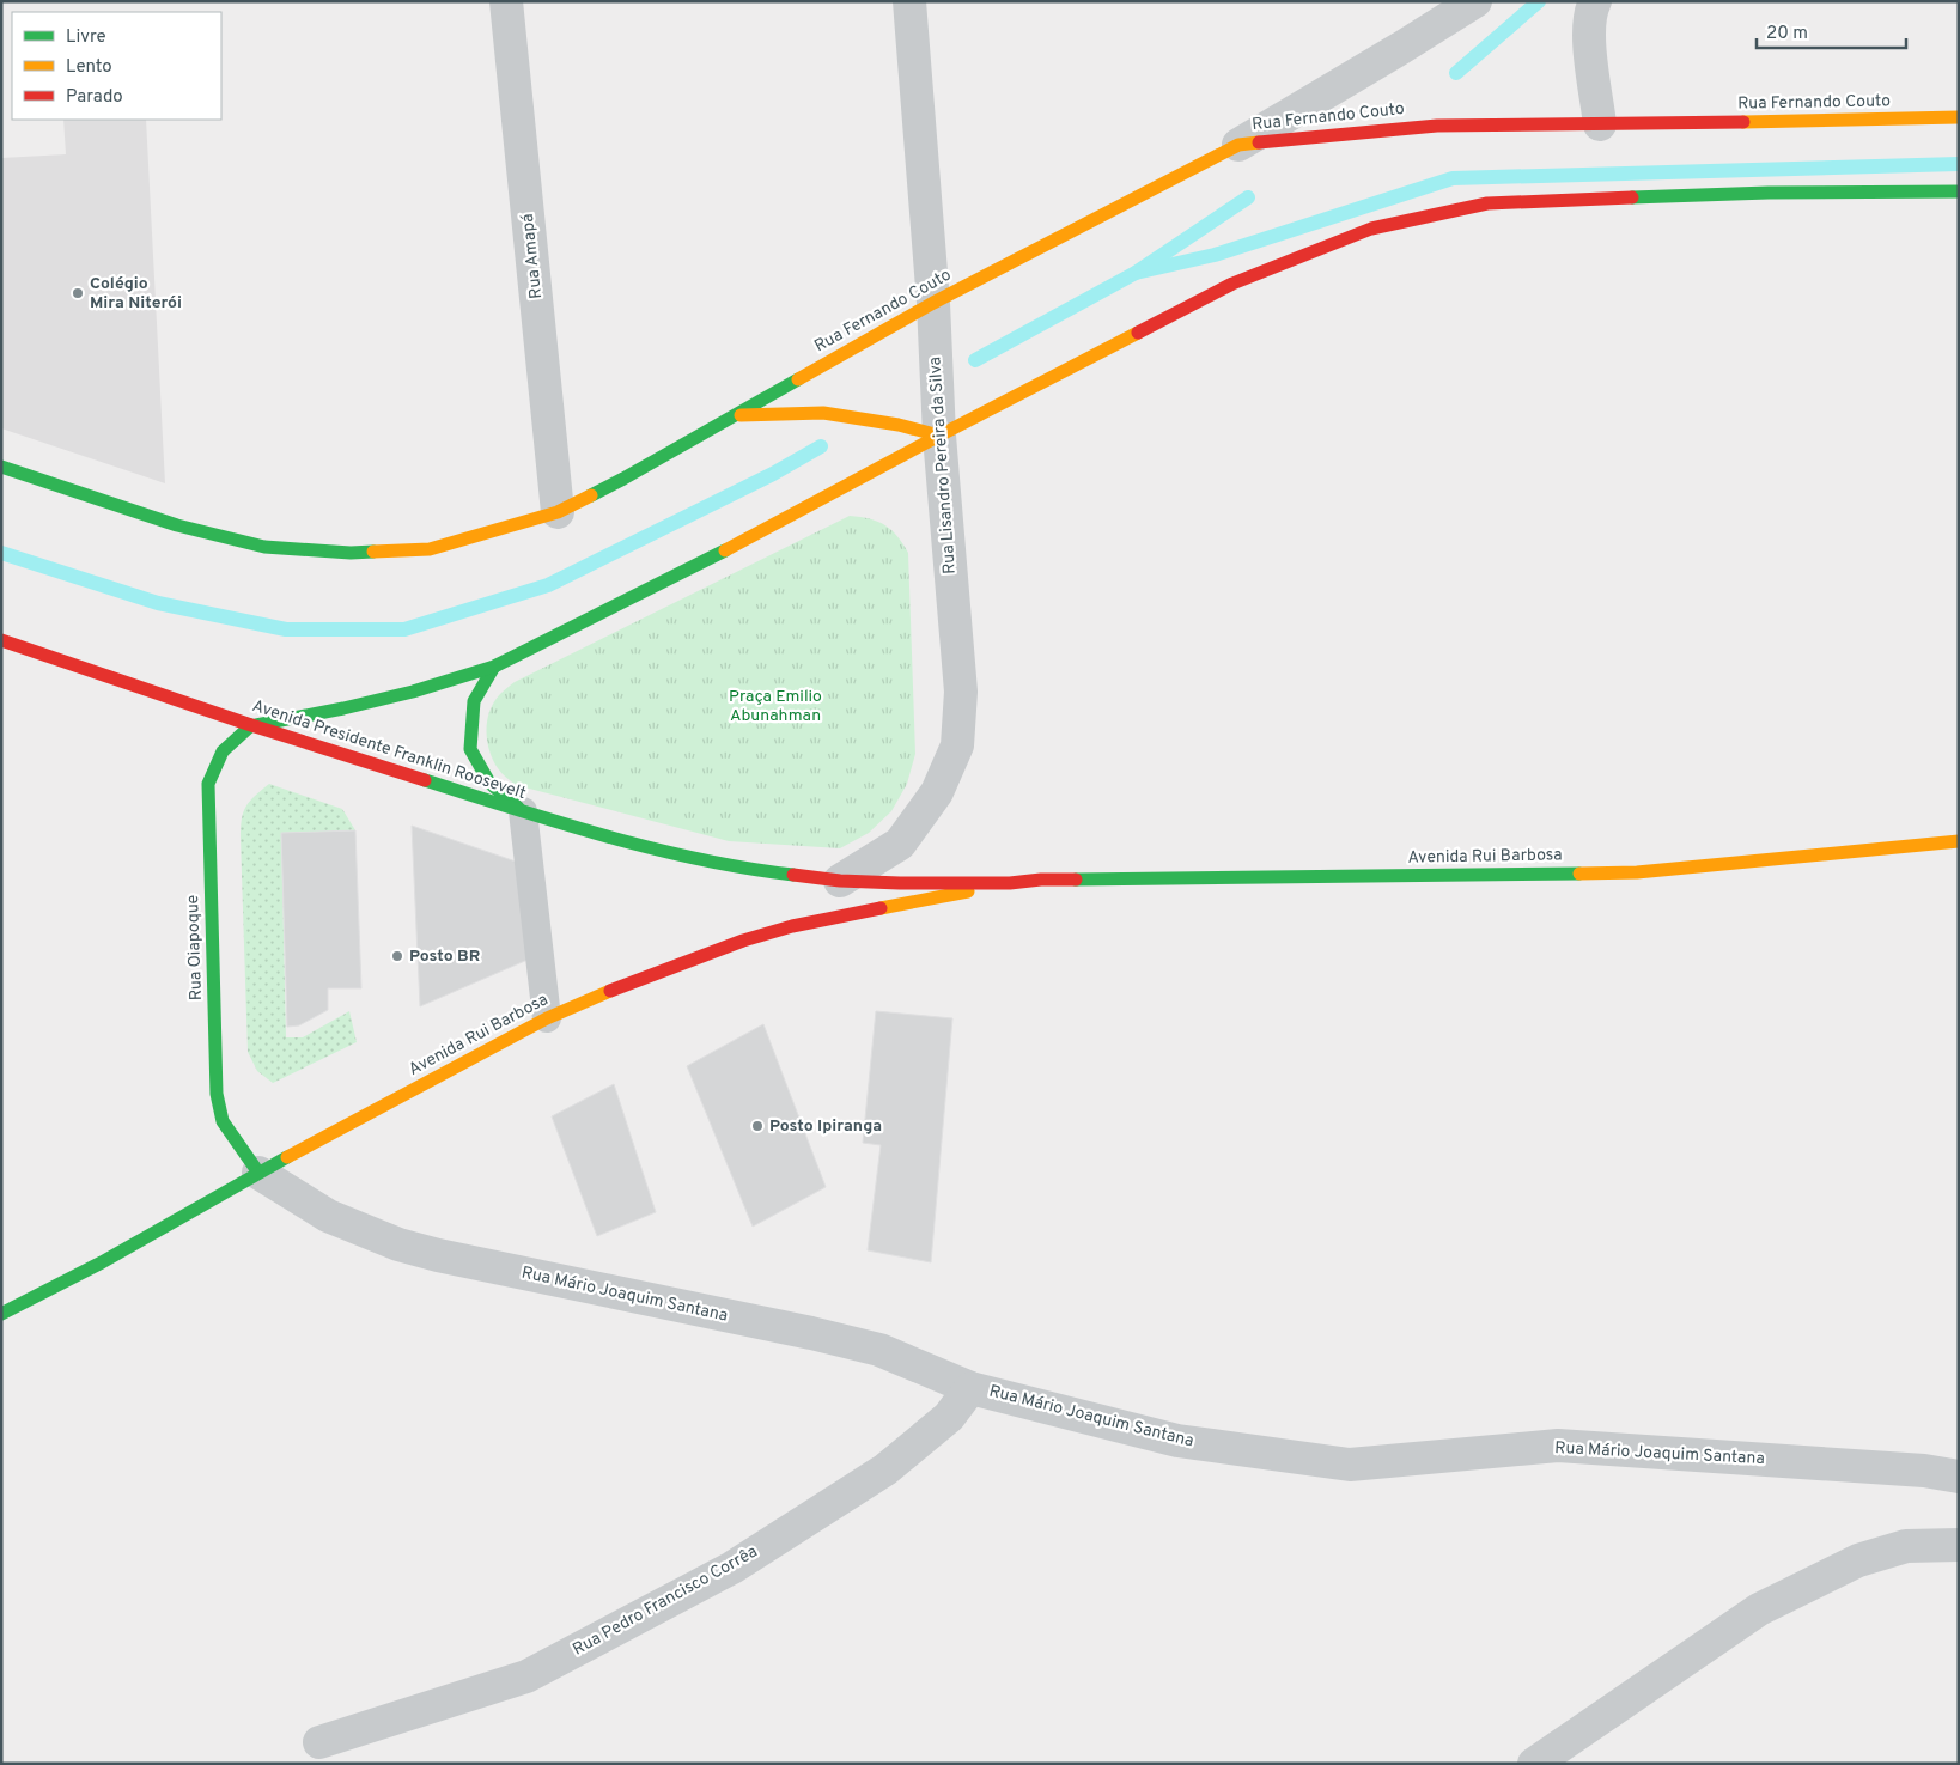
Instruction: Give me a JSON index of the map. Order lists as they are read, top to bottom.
{
  "streets": {
    "main road": [
      "Rua Fernando Couto",
      "Avenida Presidente Franklin Roosevelt",
      "Avenida Rui Barbosa",
      "Rua Oiapoque"
    ],
    "street": [
      "Rua Amapá",
      "Rua Lisandro Pereira da Silva",
      "Rua Mário Joaquim Santana",
      "Rua Pedro Francisco Corrêa"
    ]
  },
  "crossings": [
    ["Rua Fernando Couto", "Rua Lisandro Pereira da Silva"],
    ["Rua Lisandro Pereira da Silva", "Avenida Rui Barbosa"],
    ["Avenida Presidente Franklin Roosevelt", "Avenida Rui Barbosa"],
    ["Avenida Presidente Franklin Roosevelt", "Rua Oiapoque"],
    ["Avenida Rui Barbosa", "Rua Oiapoque"],
    ["Avenida Rui Barbosa", "Rua Mário Joaquim Santana"],
    ["Rua Oiapoque", "Rua Mário Joaquim Santana"],
    ["Rua Mário Joaquim Santana", "Rua Pedro Francisco Corrêa"]
  ],
  "parks": ["Praça Emilio Abunahman"],
  "places": ["Colégio Mira Niterói", "Posto BR", "Posto Ipiranga"],
  "legend": ["Livre", "Lento", "Parado"],
  "scale_bar": "20 m"
}
